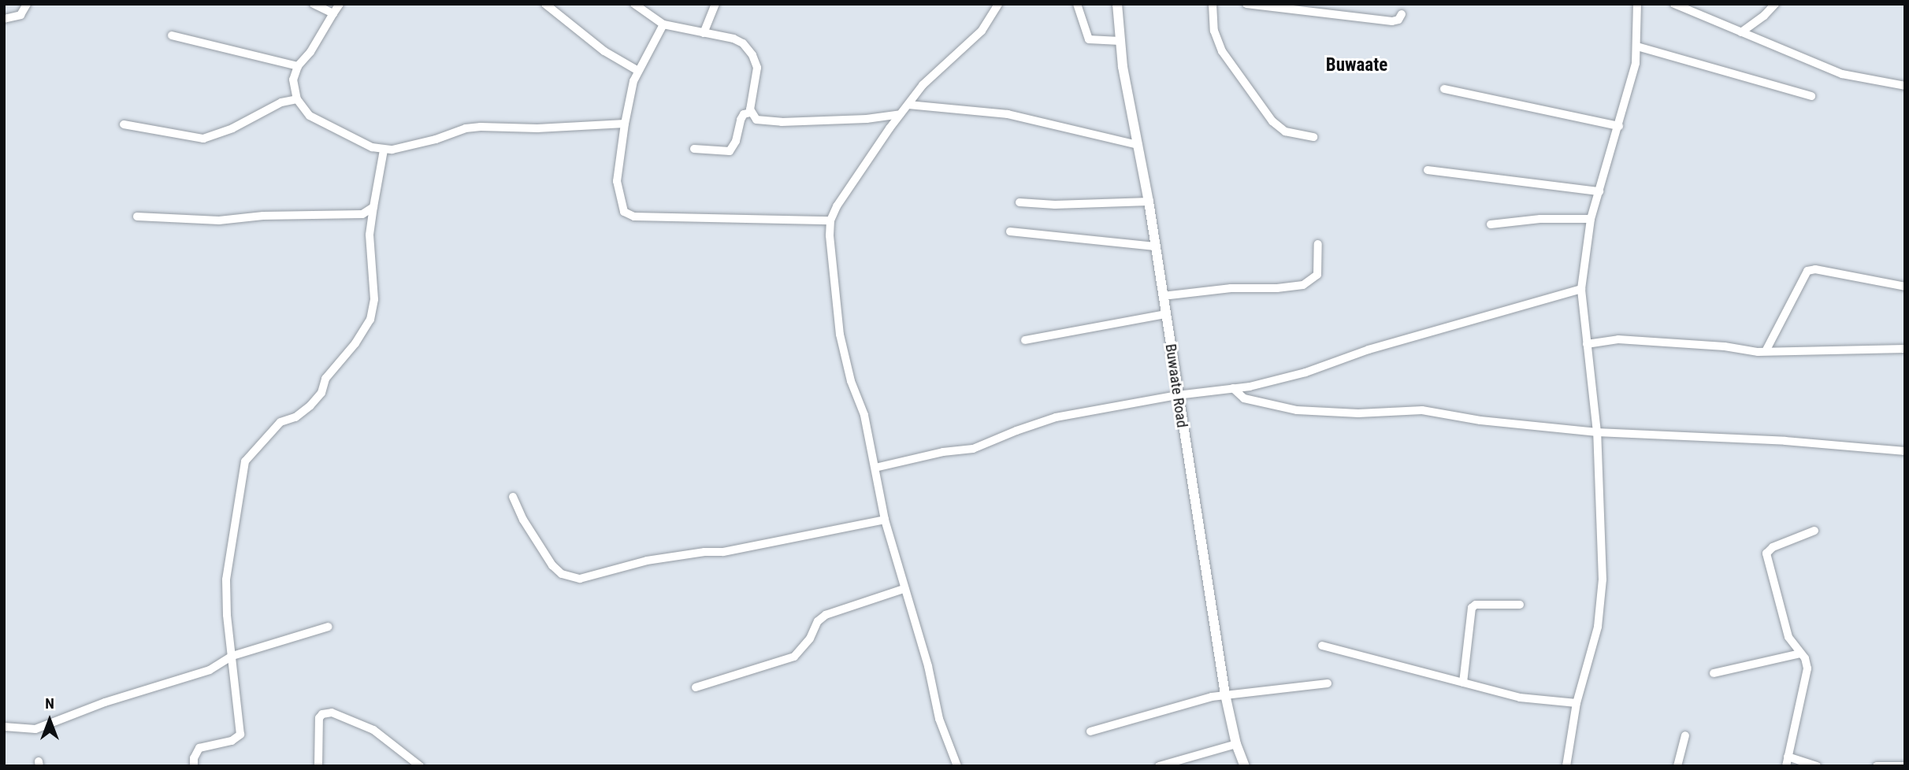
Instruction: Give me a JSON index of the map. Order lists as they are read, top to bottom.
{
  "streets": {
    "street": ["Buwaate Road"]
  },
  "districts": ["Buwaate"],
  "north": "top"
}
